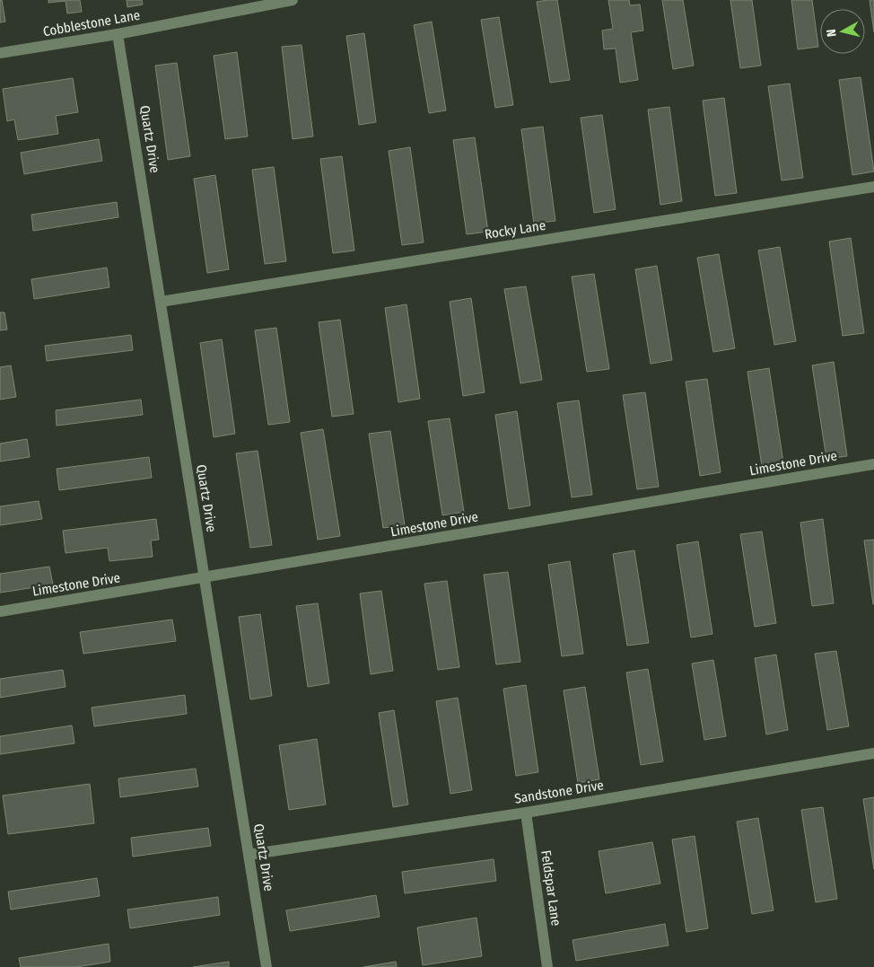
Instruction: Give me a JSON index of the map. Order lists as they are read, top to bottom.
{
  "streets": {
    "street": [
      "Cobblestone Lane",
      "Quartz Drive",
      "Rocky Lane",
      "Limestone Drive",
      "Sandstone Drive",
      "Feldspar Lane"
    ]
  },
  "crossings": [
    ["Cobblestone Lane", "Quartz Drive"],
    ["Quartz Drive", "Rocky Lane"],
    ["Quartz Drive", "Limestone Drive"],
    ["Quartz Drive", "Sandstone Drive"],
    ["Sandstone Drive", "Feldspar Lane"]
  ],
  "north": "left"
}
